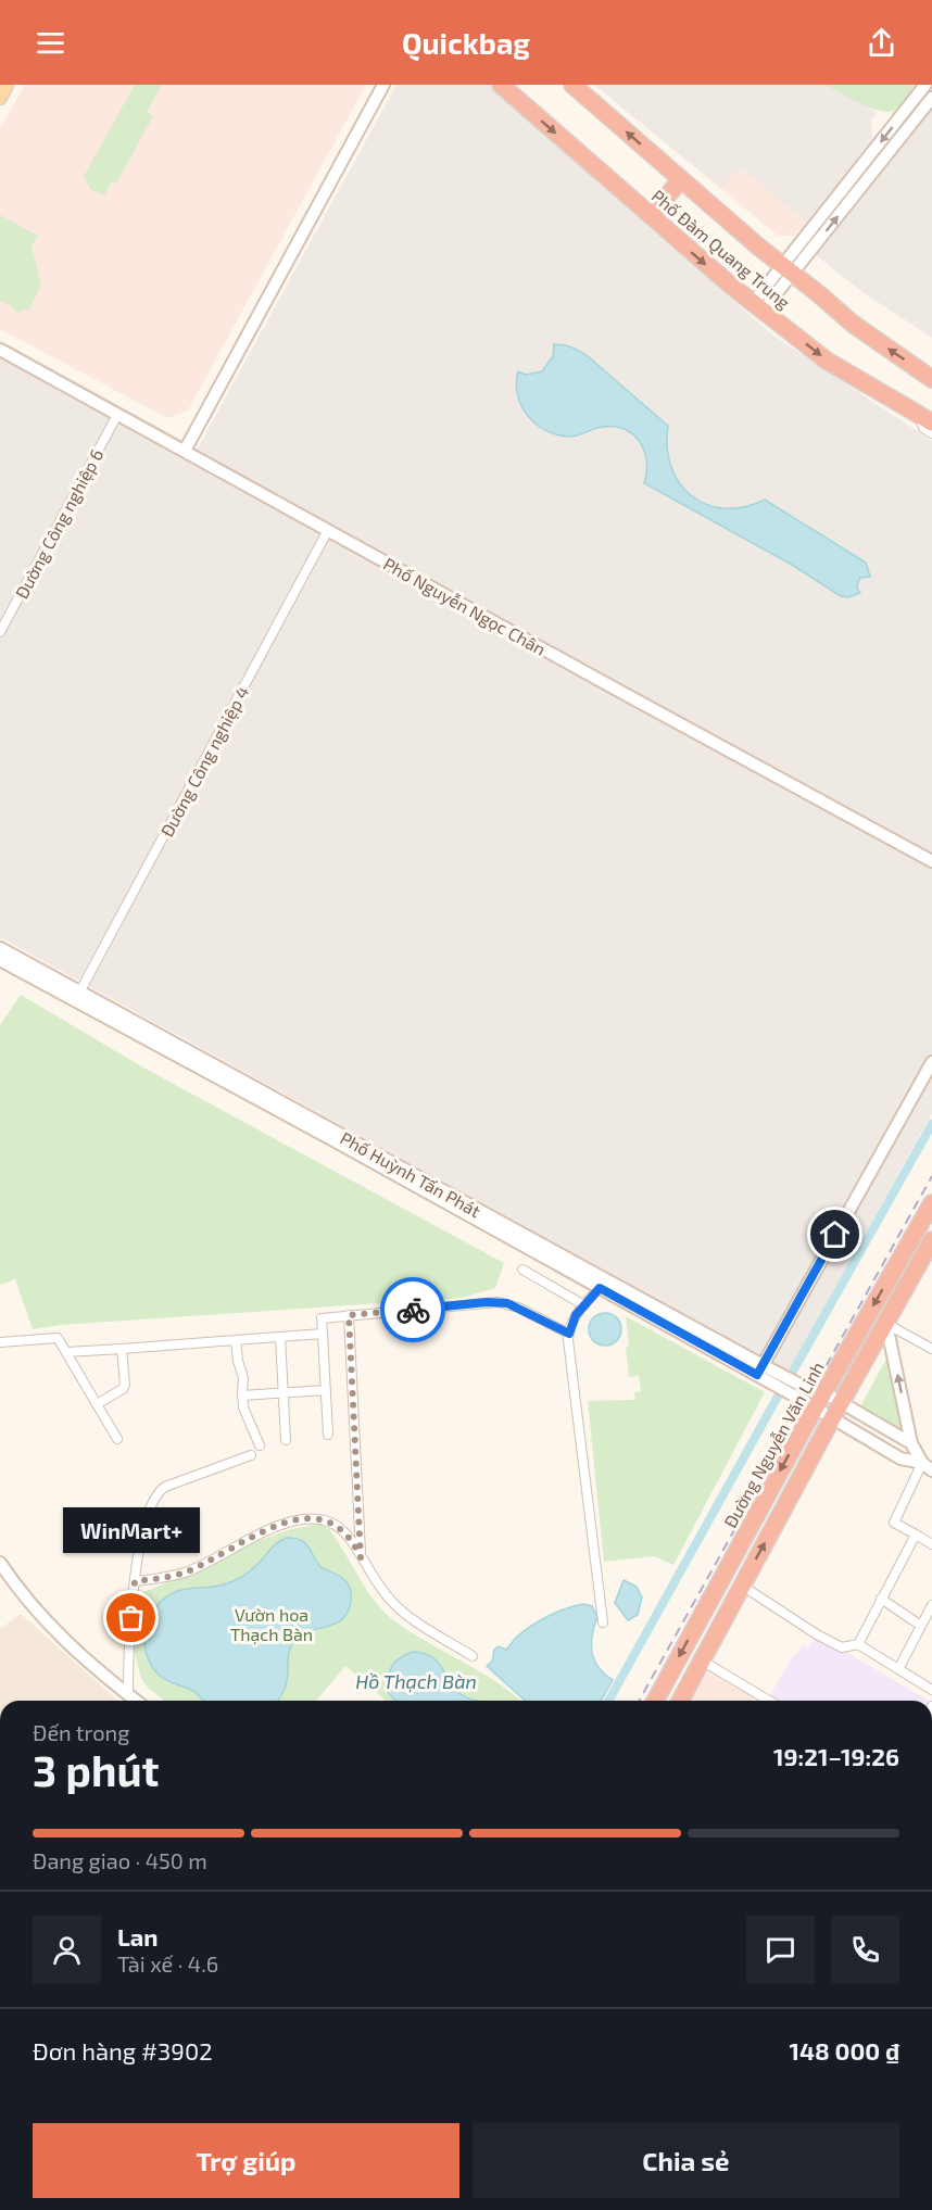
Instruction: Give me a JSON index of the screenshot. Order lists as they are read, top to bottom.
{
  "streets": {
    "highway": ["Phố Đàm Quang Trung", "Đường Nguyễn Văn Linh"],
    "street": [
      "Đường Công nghiệp 6",
      "Phố Nguyễn Ngọc Chân",
      "Đường Công nghiệp 4",
      "Phố Huỳnh Tấn Phát"
    ]
  },
  "crossings": [
    ["Đường Công nghiệp 6", "Phố Nguyễn Ngọc Chân"],
    ["Phố Nguyễn Ngọc Chân", "Đường Công nghiệp 4"],
    ["Đường Công nghiệp 4", "Phố Huỳnh Tấn Phát"],
    ["Phố Huỳnh Tấn Phát", "Đường Nguyễn Văn Linh"]
  ],
  "water": ["Hồ Thạch Bàn"],
  "parks": ["Vườn hoa Thạch Bàn"],
  "places": ["WinMart+"],
  "page": {
    "header": "Quickbag",
    "bubble": "WinMart+",
    "heading": ["3 phút", "Đến trong", "19:21–19:26"],
    "panel": [
      "Lan",
      "Tài xế · 4.6",
      "Đơn hàng #3902",
      "148 000 ₫"
    ],
    "bar": "Đang giao · 450 m",
    "buttons": ["Trợ giúp", "Chia sẻ"]
  }
}
